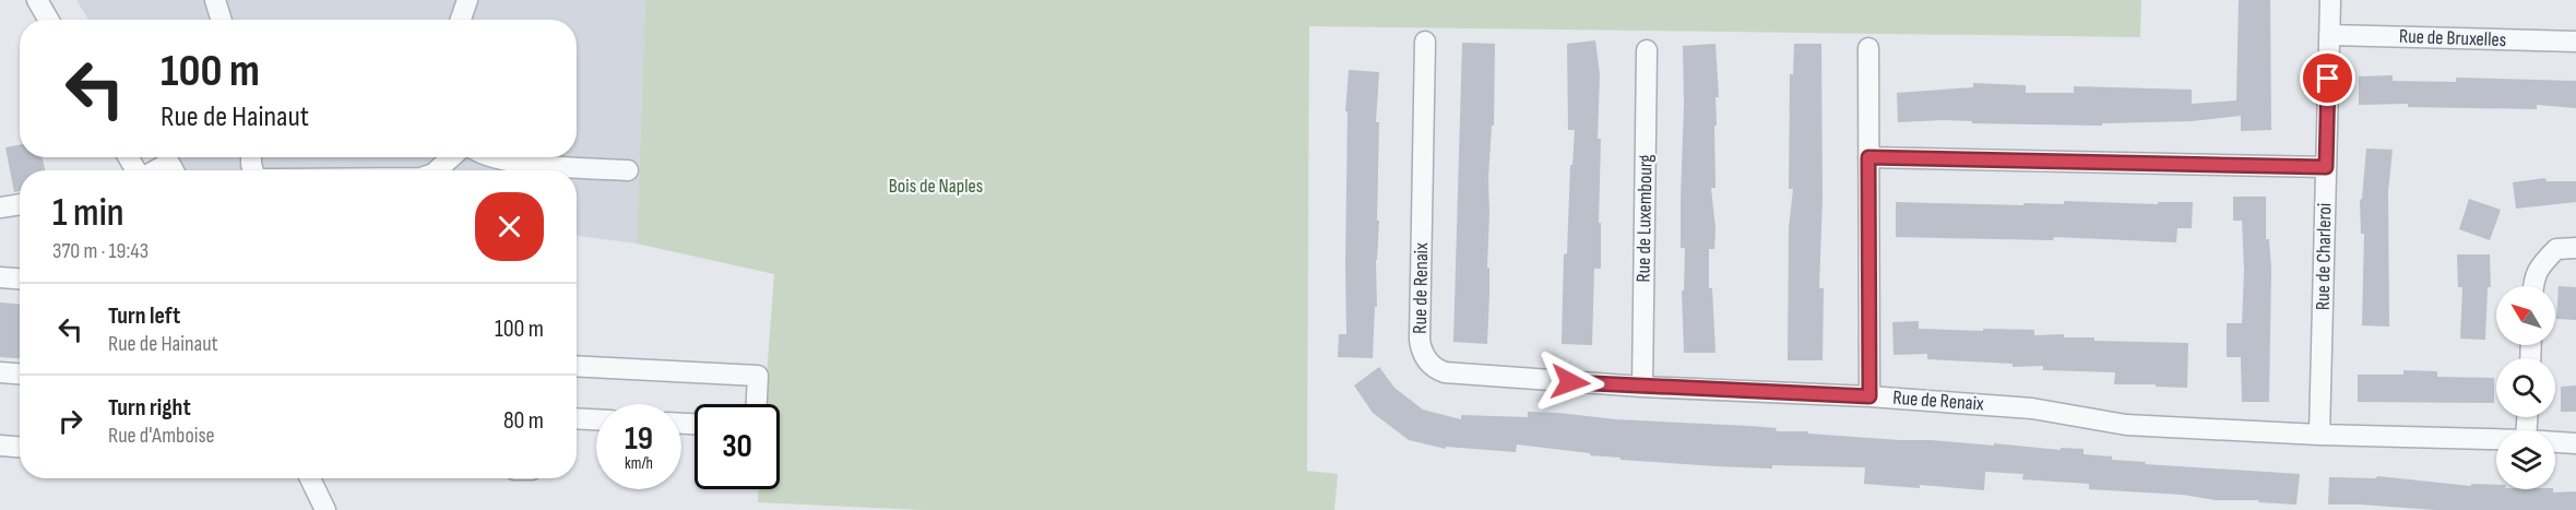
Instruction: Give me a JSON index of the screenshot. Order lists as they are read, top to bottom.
{
  "streets": {
    "street": [
      "Rue de Bruxelles",
      "Rue de Luxembourg",
      "Rue de Charleroi",
      "Rue de Renaix"
    ]
  },
  "crossings": [
    ["Rue de Bruxelles", "Rue de Charleroi"],
    ["Rue de Luxembourg", "Rue de Renaix"],
    ["Rue de Charleroi", "Rue de Renaix"]
  ],
  "parks": ["Bois de Naples"],
  "north": "top left",
  "page": {
    "turn": ["100 m", "Rue de Hainaut"],
    "heading": ["1 min", "370 m · 19:43"],
    "list": [
      {
        "name": "Turn left",
        "note": "Rue de Hainaut",
        "value": "100 m"
      },
      {
        "name": "Turn right",
        "note": "Rue d'Amboise",
        "value": "80 m"
      }
    ],
    "speed": "19 km/h",
    "limit": "30"
  }
}
